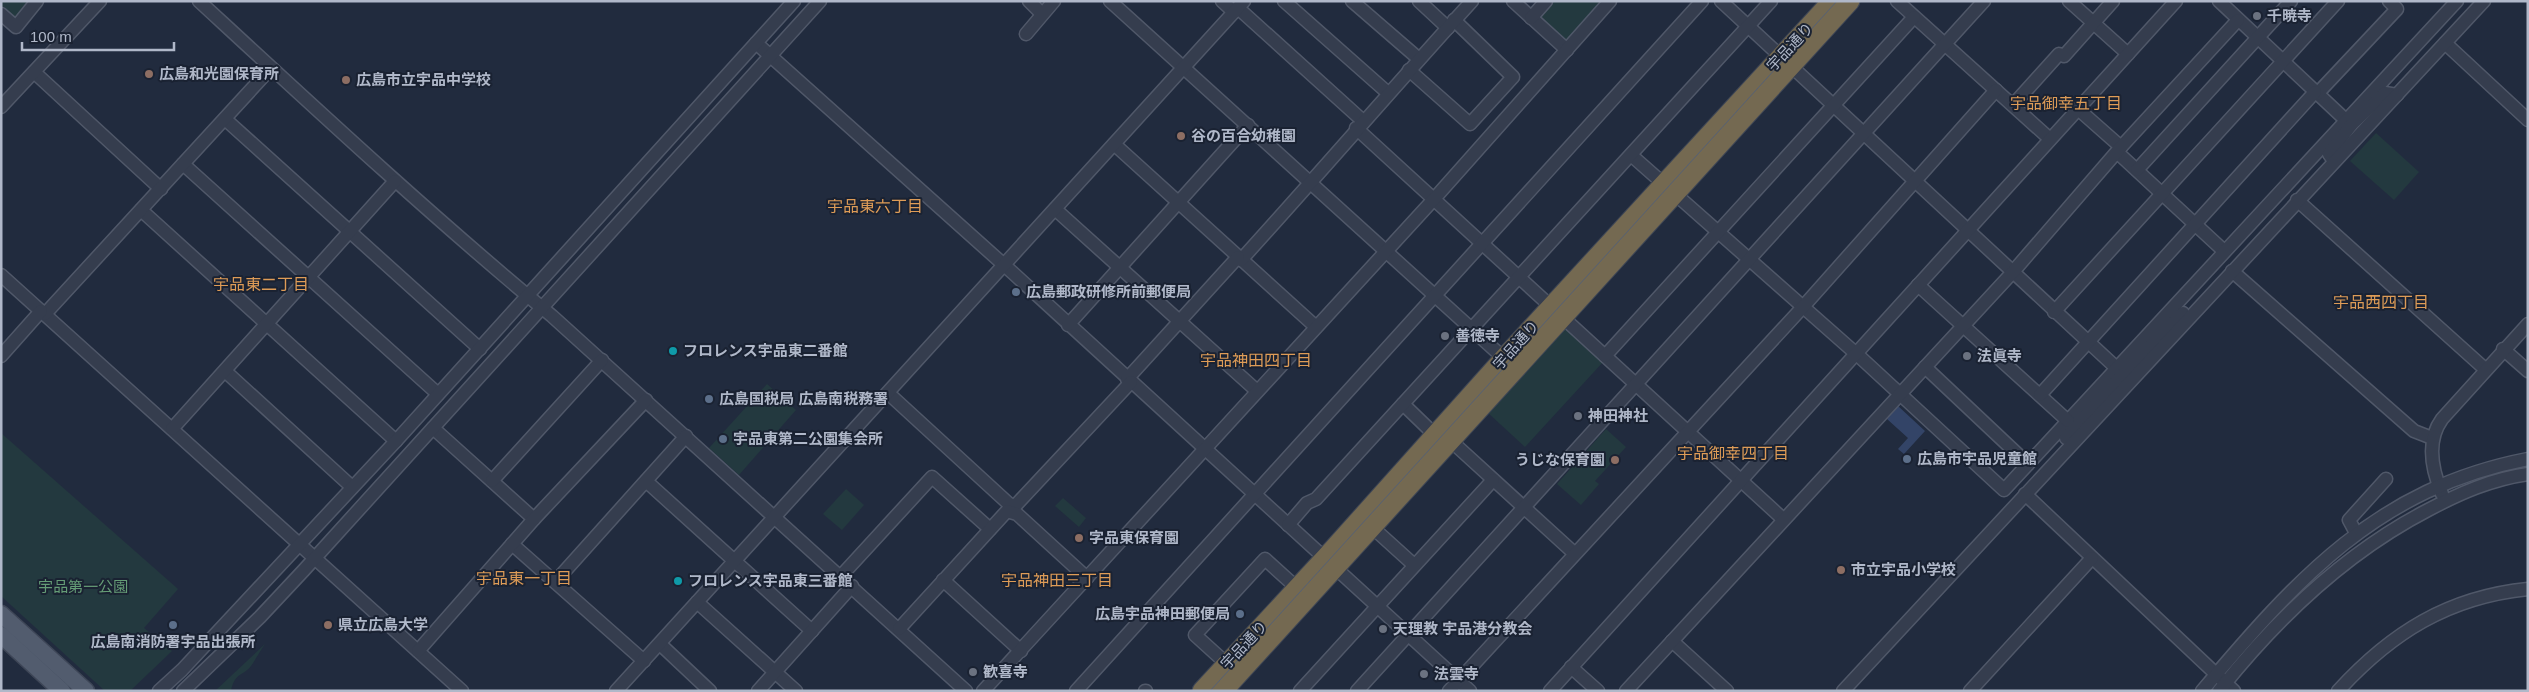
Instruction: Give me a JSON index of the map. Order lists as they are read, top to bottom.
{
  "streets": {
    "highway": ["宇品通り"]
  },
  "districts": [
    "宇品御幸五丁目",
    "宇品東六丁目",
    "宇品東二丁目",
    "宇品西四丁目",
    "宇品神田四丁目",
    "宇品御幸四丁目",
    "宇品東一丁目",
    "宇品神田三丁目"
  ],
  "parks": ["宇品第一公園"],
  "places": [
    "千暁寺",
    "広島和光園保育所",
    "広島市立宇品中学校",
    "谷の百合幼稚園",
    "広島郵政研修所前郵便局",
    "善徳寺",
    "フロレンス宇品東二番館",
    "法眞寺",
    "広島国税局 広島南税務署",
    "神田神社",
    "宇品東第二公園集会所",
    "広島市宇品児童館",
    "うじな保育園",
    "字品東保育園",
    "市立宇品小学校",
    "フロレンス宇品東三番館",
    "広島宇品神田郵便局",
    "広島南消防署宇品出張所",
    "県立広島大学",
    "天理教 宇品港分教会",
    "歓喜寺",
    "法雲寺"
  ],
  "scale_bar": "100 m"
}
